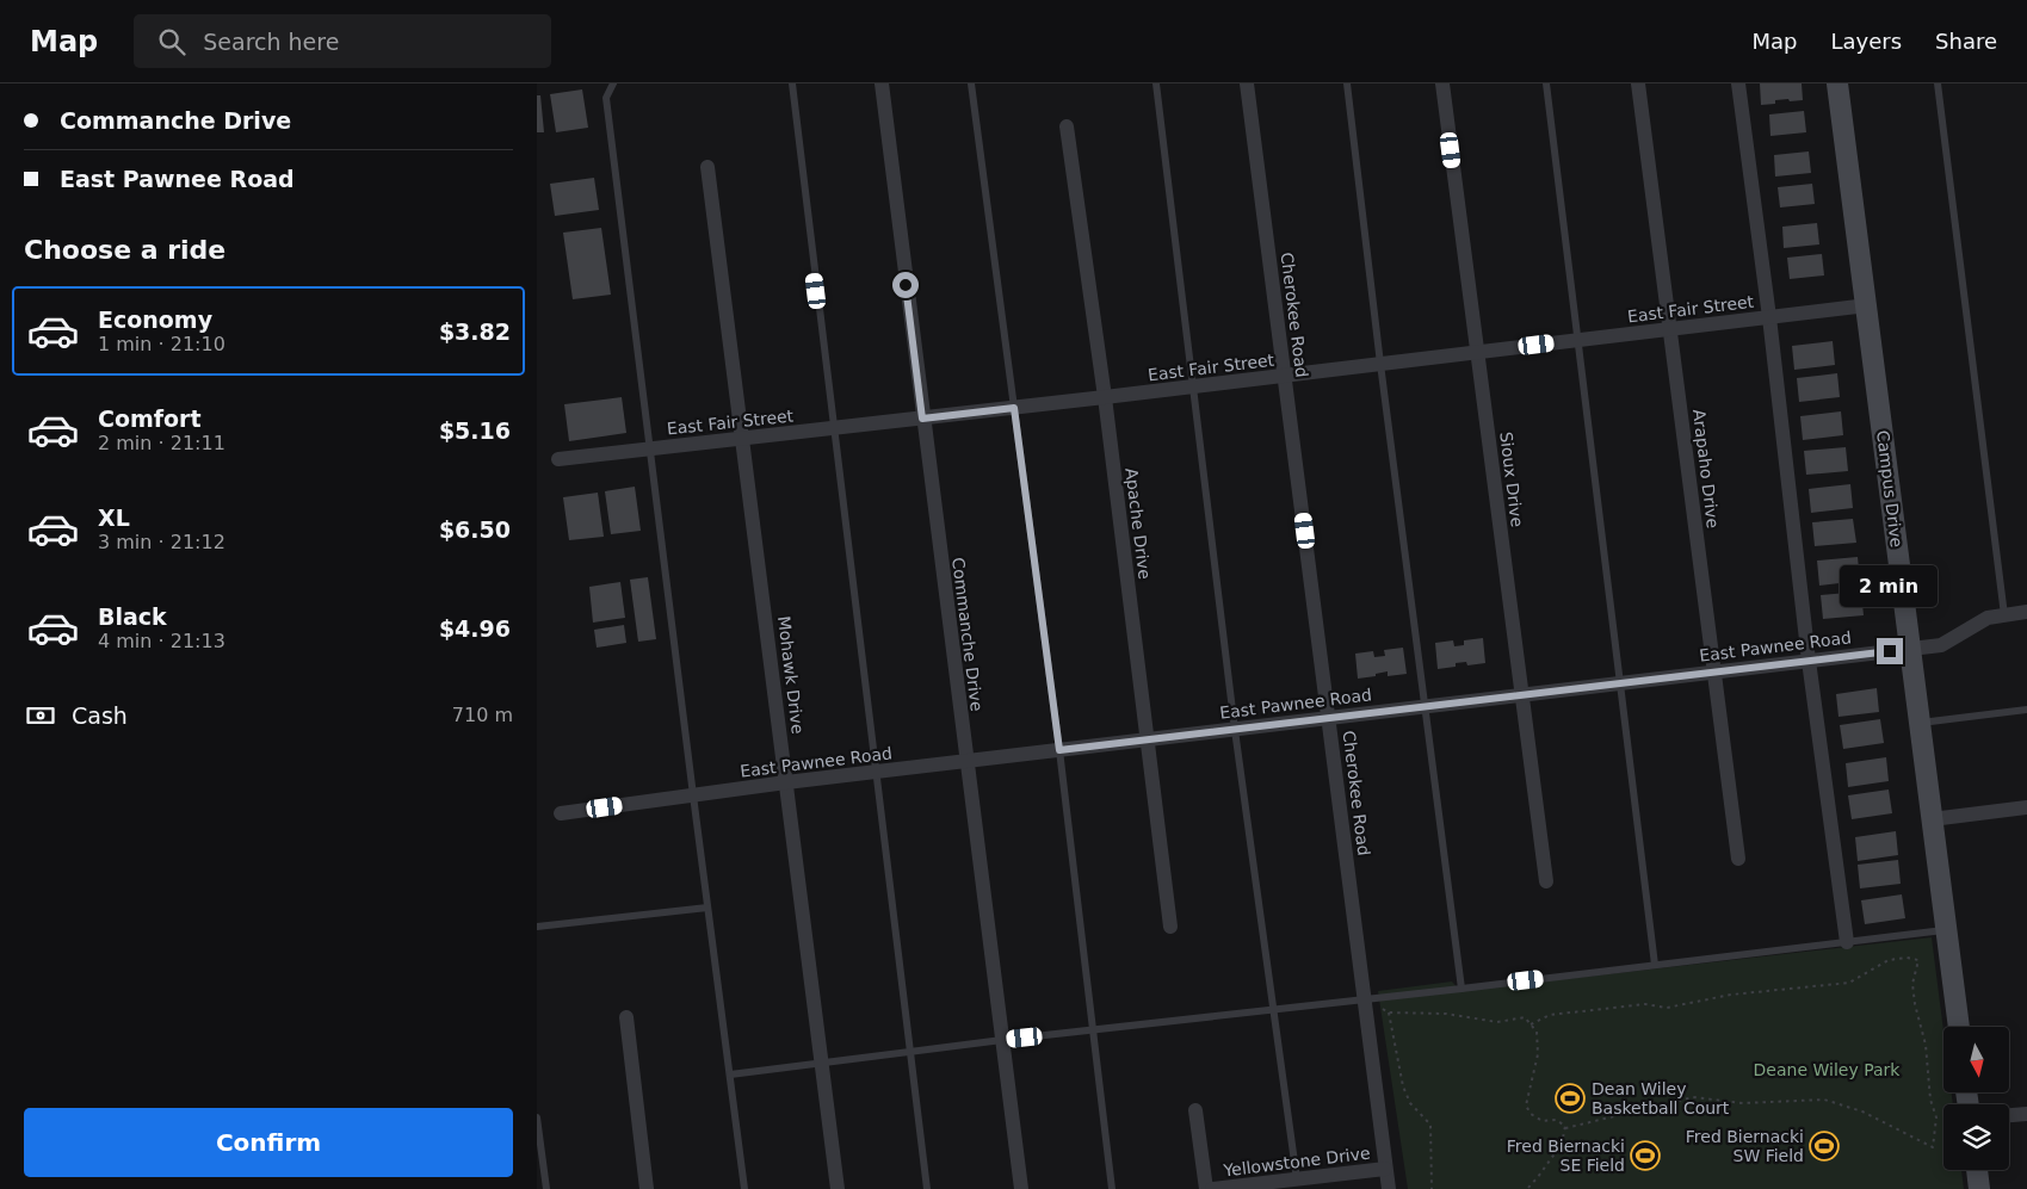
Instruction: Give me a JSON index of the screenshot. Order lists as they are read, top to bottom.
{
  "streets": {
    "main road": ["Campus Drive"],
    "street": [
      "East Fair Street",
      "Cherokee Road",
      "Arapaho Drive",
      "Sioux Drive",
      "Apache Drive",
      "Commanche Drive",
      "East Pawnee Road",
      "Mohawk Drive",
      "Yellowstone Drive"
    ]
  },
  "crossings": [
    ["East Fair Street", "Cherokee Road"],
    ["East Fair Street", "Arapaho Drive"],
    ["East Fair Street", "Sioux Drive"],
    ["East Fair Street", "Campus Drive"],
    ["East Fair Street", "Apache Drive"],
    ["East Fair Street", "Commanche Drive"],
    ["East Fair Street", "Mohawk Drive"],
    ["Cherokee Road", "East Pawnee Road"],
    ["Cherokee Road", "Yellowstone Drive"],
    ["Arapaho Drive", "East Pawnee Road"],
    ["Sioux Drive", "East Pawnee Road"],
    ["Campus Drive", "East Pawnee Road"],
    ["Apache Drive", "East Pawnee Road"],
    ["Commanche Drive", "East Pawnee Road"],
    ["East Pawnee Road", "Mohawk Drive"]
  ],
  "parks": ["Deane Wiley Park"],
  "places": {
    "sports": ["Dean Wiley Basketball Court", "Fred Biernacki SW Field", "Fred Biernacki SE Field"]
  },
  "north": "bottom",
  "page": {
    "header": "Map",
    "search": "Search here",
    "nav": ["Map", "Layers", "Share"],
    "banner": ["Commanche Drive", "East Pawnee Road"],
    "heading": "Choose a ride",
    "list": [
      {
        "name": "Economy",
        "note": "1 min · 21:10",
        "value": "$3.82"
      },
      {
        "name": "Comfort",
        "note": "2 min · 21:11",
        "value": "$5.16"
      },
      {
        "name": "XL",
        "note": "3 min · 21:12",
        "value": "$6.50"
      },
      {
        "name": "Black",
        "note": "4 min · 21:13",
        "value": "$4.96"
      }
    ],
    "bubble": "2 min",
    "pay": ["Cash", "710 m"],
    "buttons": "Confirm"
  }
}
